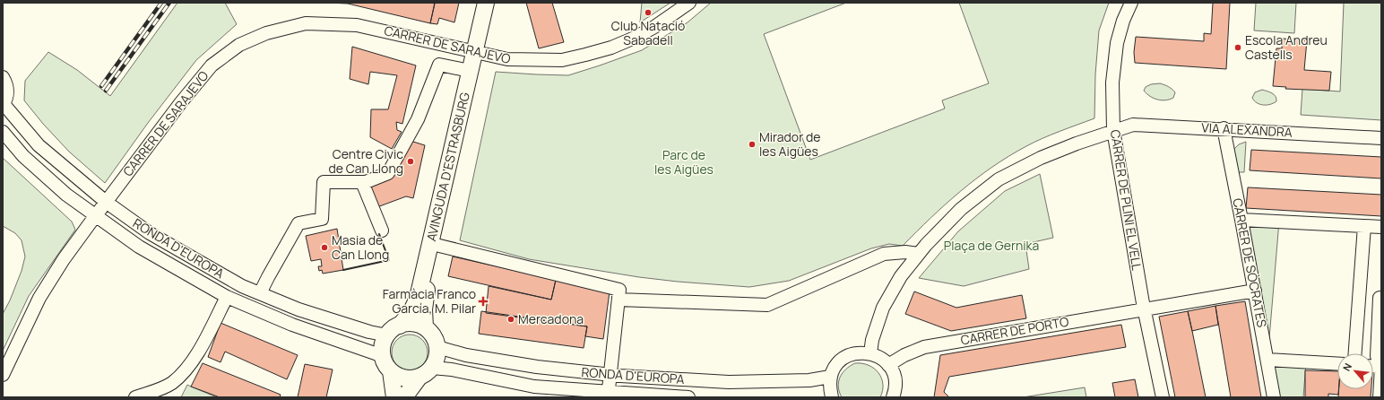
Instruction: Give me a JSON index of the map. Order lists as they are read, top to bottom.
{
  "streets": {
    "main road": ["AVINGUDA D'ESTRASBURG"],
    "street": [
      "CARRER DE SARAJEVO",
      "VIA ALEXANDRA",
      "CARRER DE PLINI EL VELL",
      "RONDA D'EUROPA",
      "CARRER DE SÒCRATES",
      "CARRER DE PORTO"
    ]
  },
  "crossings": [
    ["CARRER DE SARAJEVO", "AVINGUDA D'ESTRASBURG"],
    ["CARRER DE SARAJEVO", "RONDA D'EUROPA"],
    ["VIA ALEXANDRA", "CARRER DE PLINI EL VELL"],
    ["VIA ALEXANDRA", "CARRER DE SÒCRATES"],
    ["AVINGUDA D'ESTRASBURG", "RONDA D'EUROPA"],
    ["CARRER DE PLINI EL VELL", "CARRER DE PORTO"],
    ["CARRER DE SÒCRATES", "CARRER DE PORTO"]
  ],
  "parks": ["Parc de les Aigües", "Plaça de Gernika"],
  "places": {
    "other": [
      "Club Natació Sabadell",
      "Escola Andreu Castells",
      "Mirador de les Aigües",
      "Centre Civic de Can Llong",
      "Masia de Can Llong",
      "Mercadona"
    ],
    "health": ["Farmàcia Franco García, M. Pilar"]
  },
  "north": "top left"
}
